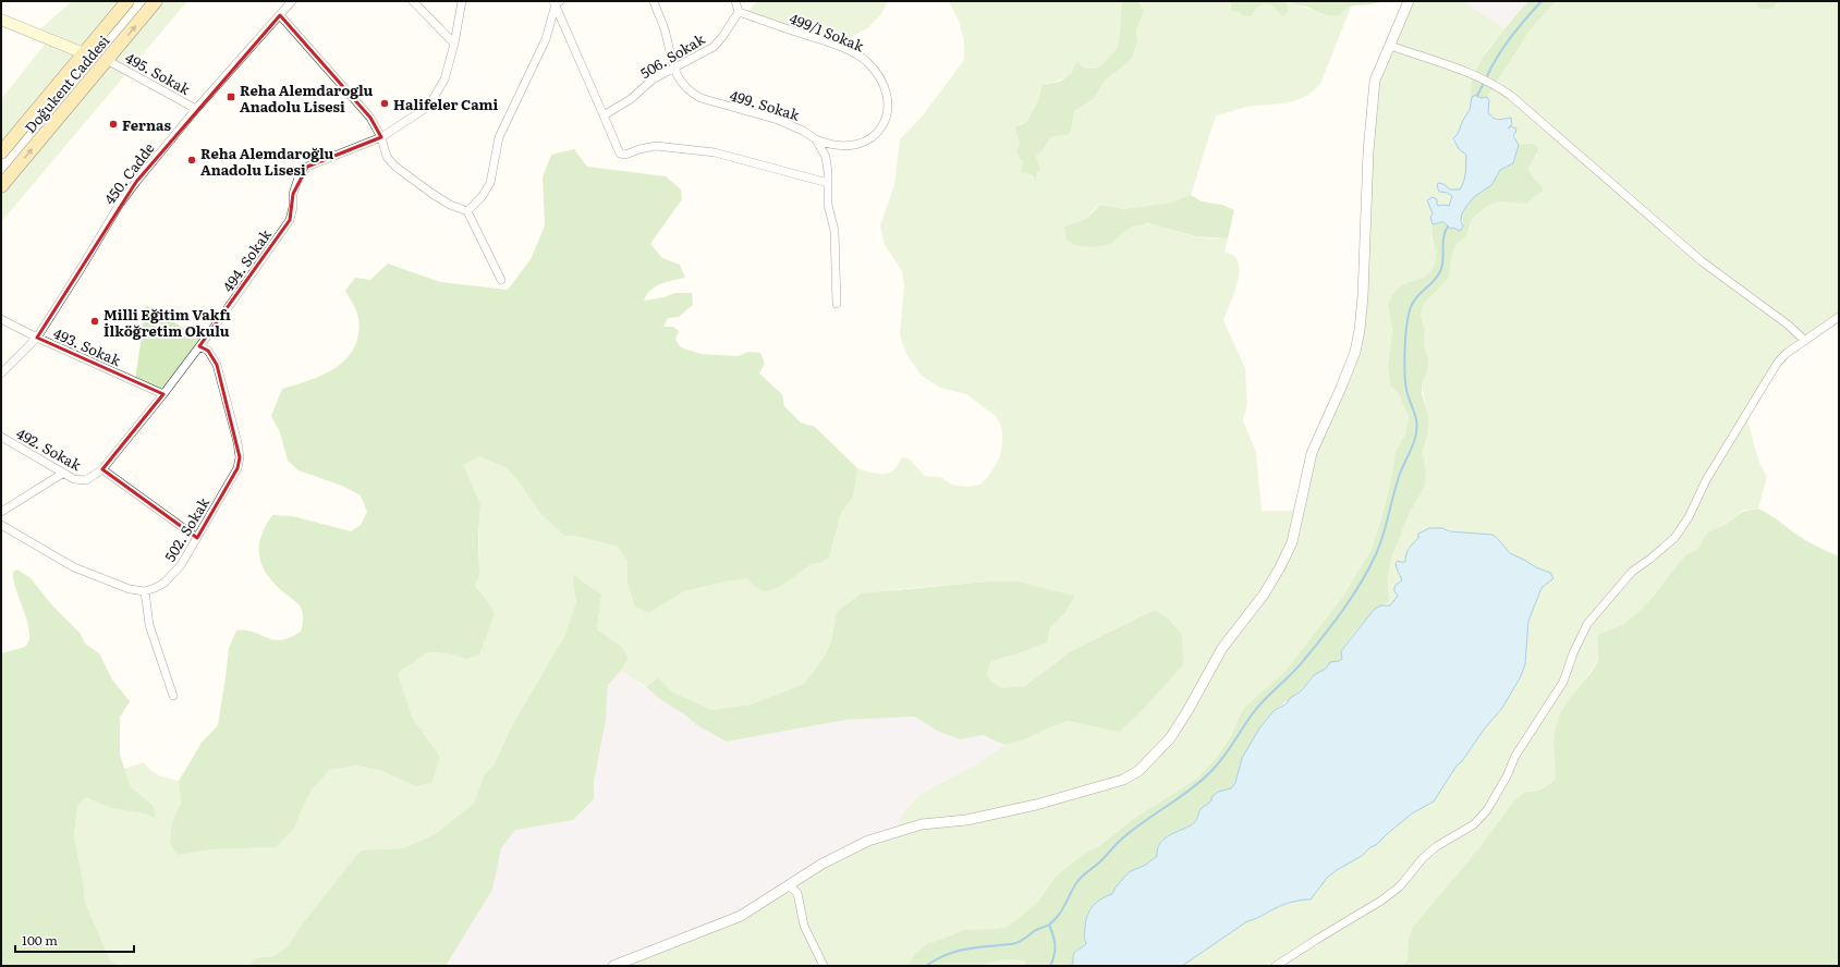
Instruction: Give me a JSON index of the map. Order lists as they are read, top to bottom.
{
  "streets": {
    "main road": ["Doğukent Caddesi"],
    "street": [
      "499/1 Sokak",
      "506. Sokak",
      "495. Sokak",
      "499. Sokak",
      "450. Cadde",
      "494. Sokak",
      "493. Sokak",
      "492. Sokak",
      "502. Sokak"
    ]
  },
  "crossings": [
    ["499/1 Sokak", "506. Sokak"],
    ["499/1 Sokak", "499. Sokak"],
    ["506. Sokak", "499. Sokak"],
    ["495. Sokak", "Doğukent Caddesi"],
    ["495. Sokak", "450. Cadde"],
    ["450. Cadde", "493. Sokak"],
    ["494. Sokak", "493. Sokak"],
    ["494. Sokak", "492. Sokak"],
    ["494. Sokak", "502. Sokak"]
  ],
  "places": {
    "transit": ["Reha Alemdaroglu Anadolu Lisesi"],
    "other": [
      "Halifeler Cami",
      "Fernas",
      "Reha Alemdaroğlu Anadolu Lisesi",
      "Milli Eğitim Vakfı İlköğretim Okulu"
    ]
  },
  "scale_bar": "100 m"
}
